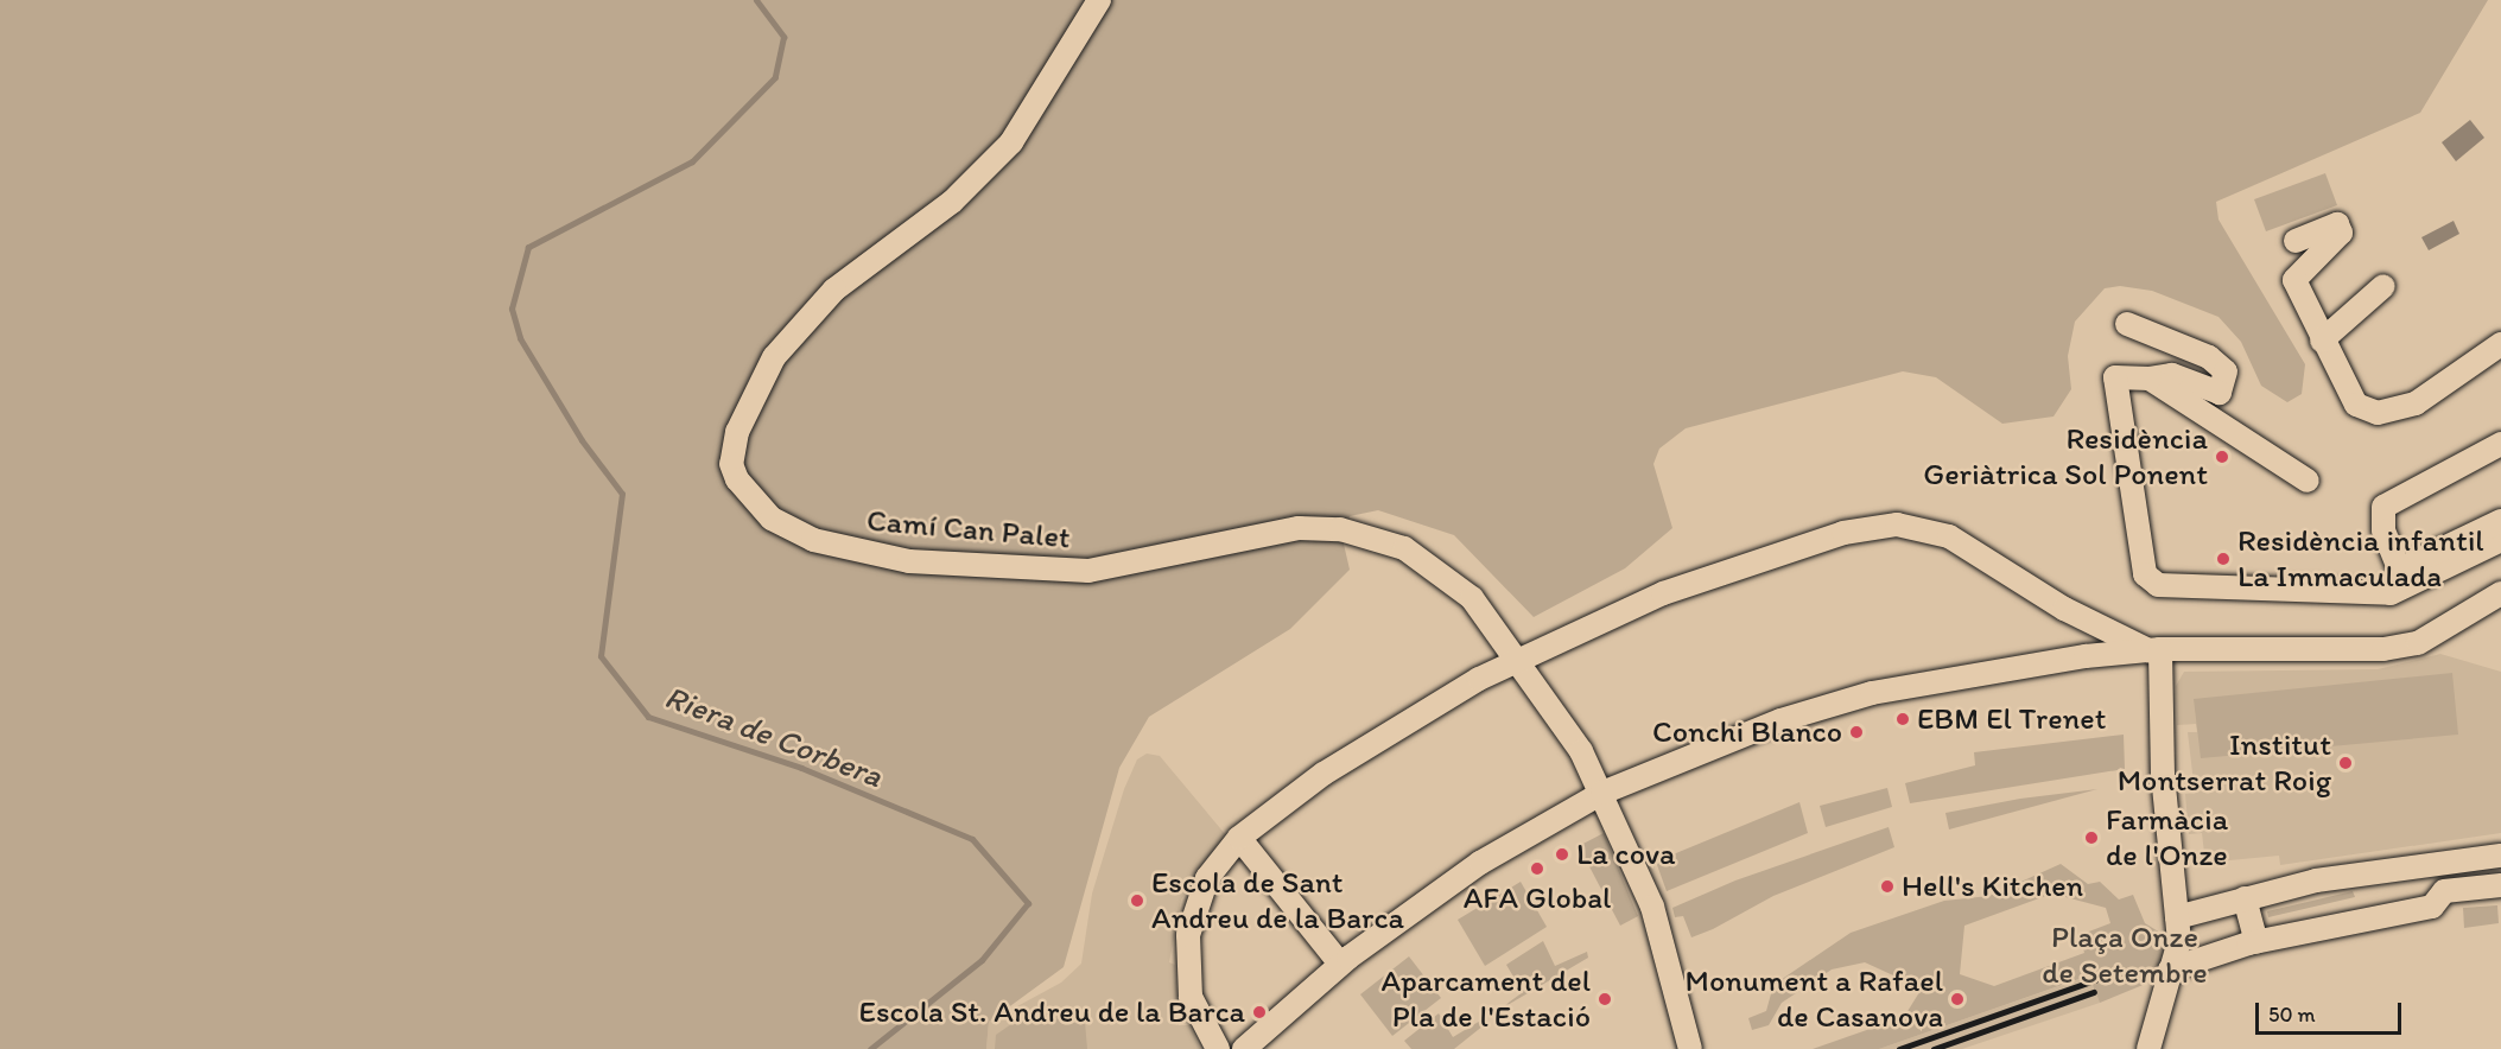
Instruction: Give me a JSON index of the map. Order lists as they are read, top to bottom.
{
  "streets": {
    "street": ["Camí Can Palet"]
  },
  "water": ["Riera de Corbera"],
  "parks": ["Plaça Onze de Setembre"],
  "places": [
    "Residència Geriàtrica Sol Ponent",
    "Residència infantil La Immaculada",
    "EBM El Trenet",
    "Conchi Blanco",
    "Institut Montserrat Roig",
    "Farmàcia de l'Onze",
    "La cova",
    "AFA Global",
    "Hell's Kitchen",
    "Escola de Sant Andreu de la Barca",
    "Aparcament del Pla de l'Estació",
    "Monument a Rafael de Casanova",
    "Escola St. Andreu de la Barca"
  ],
  "scale_bar": "50 m"
}
